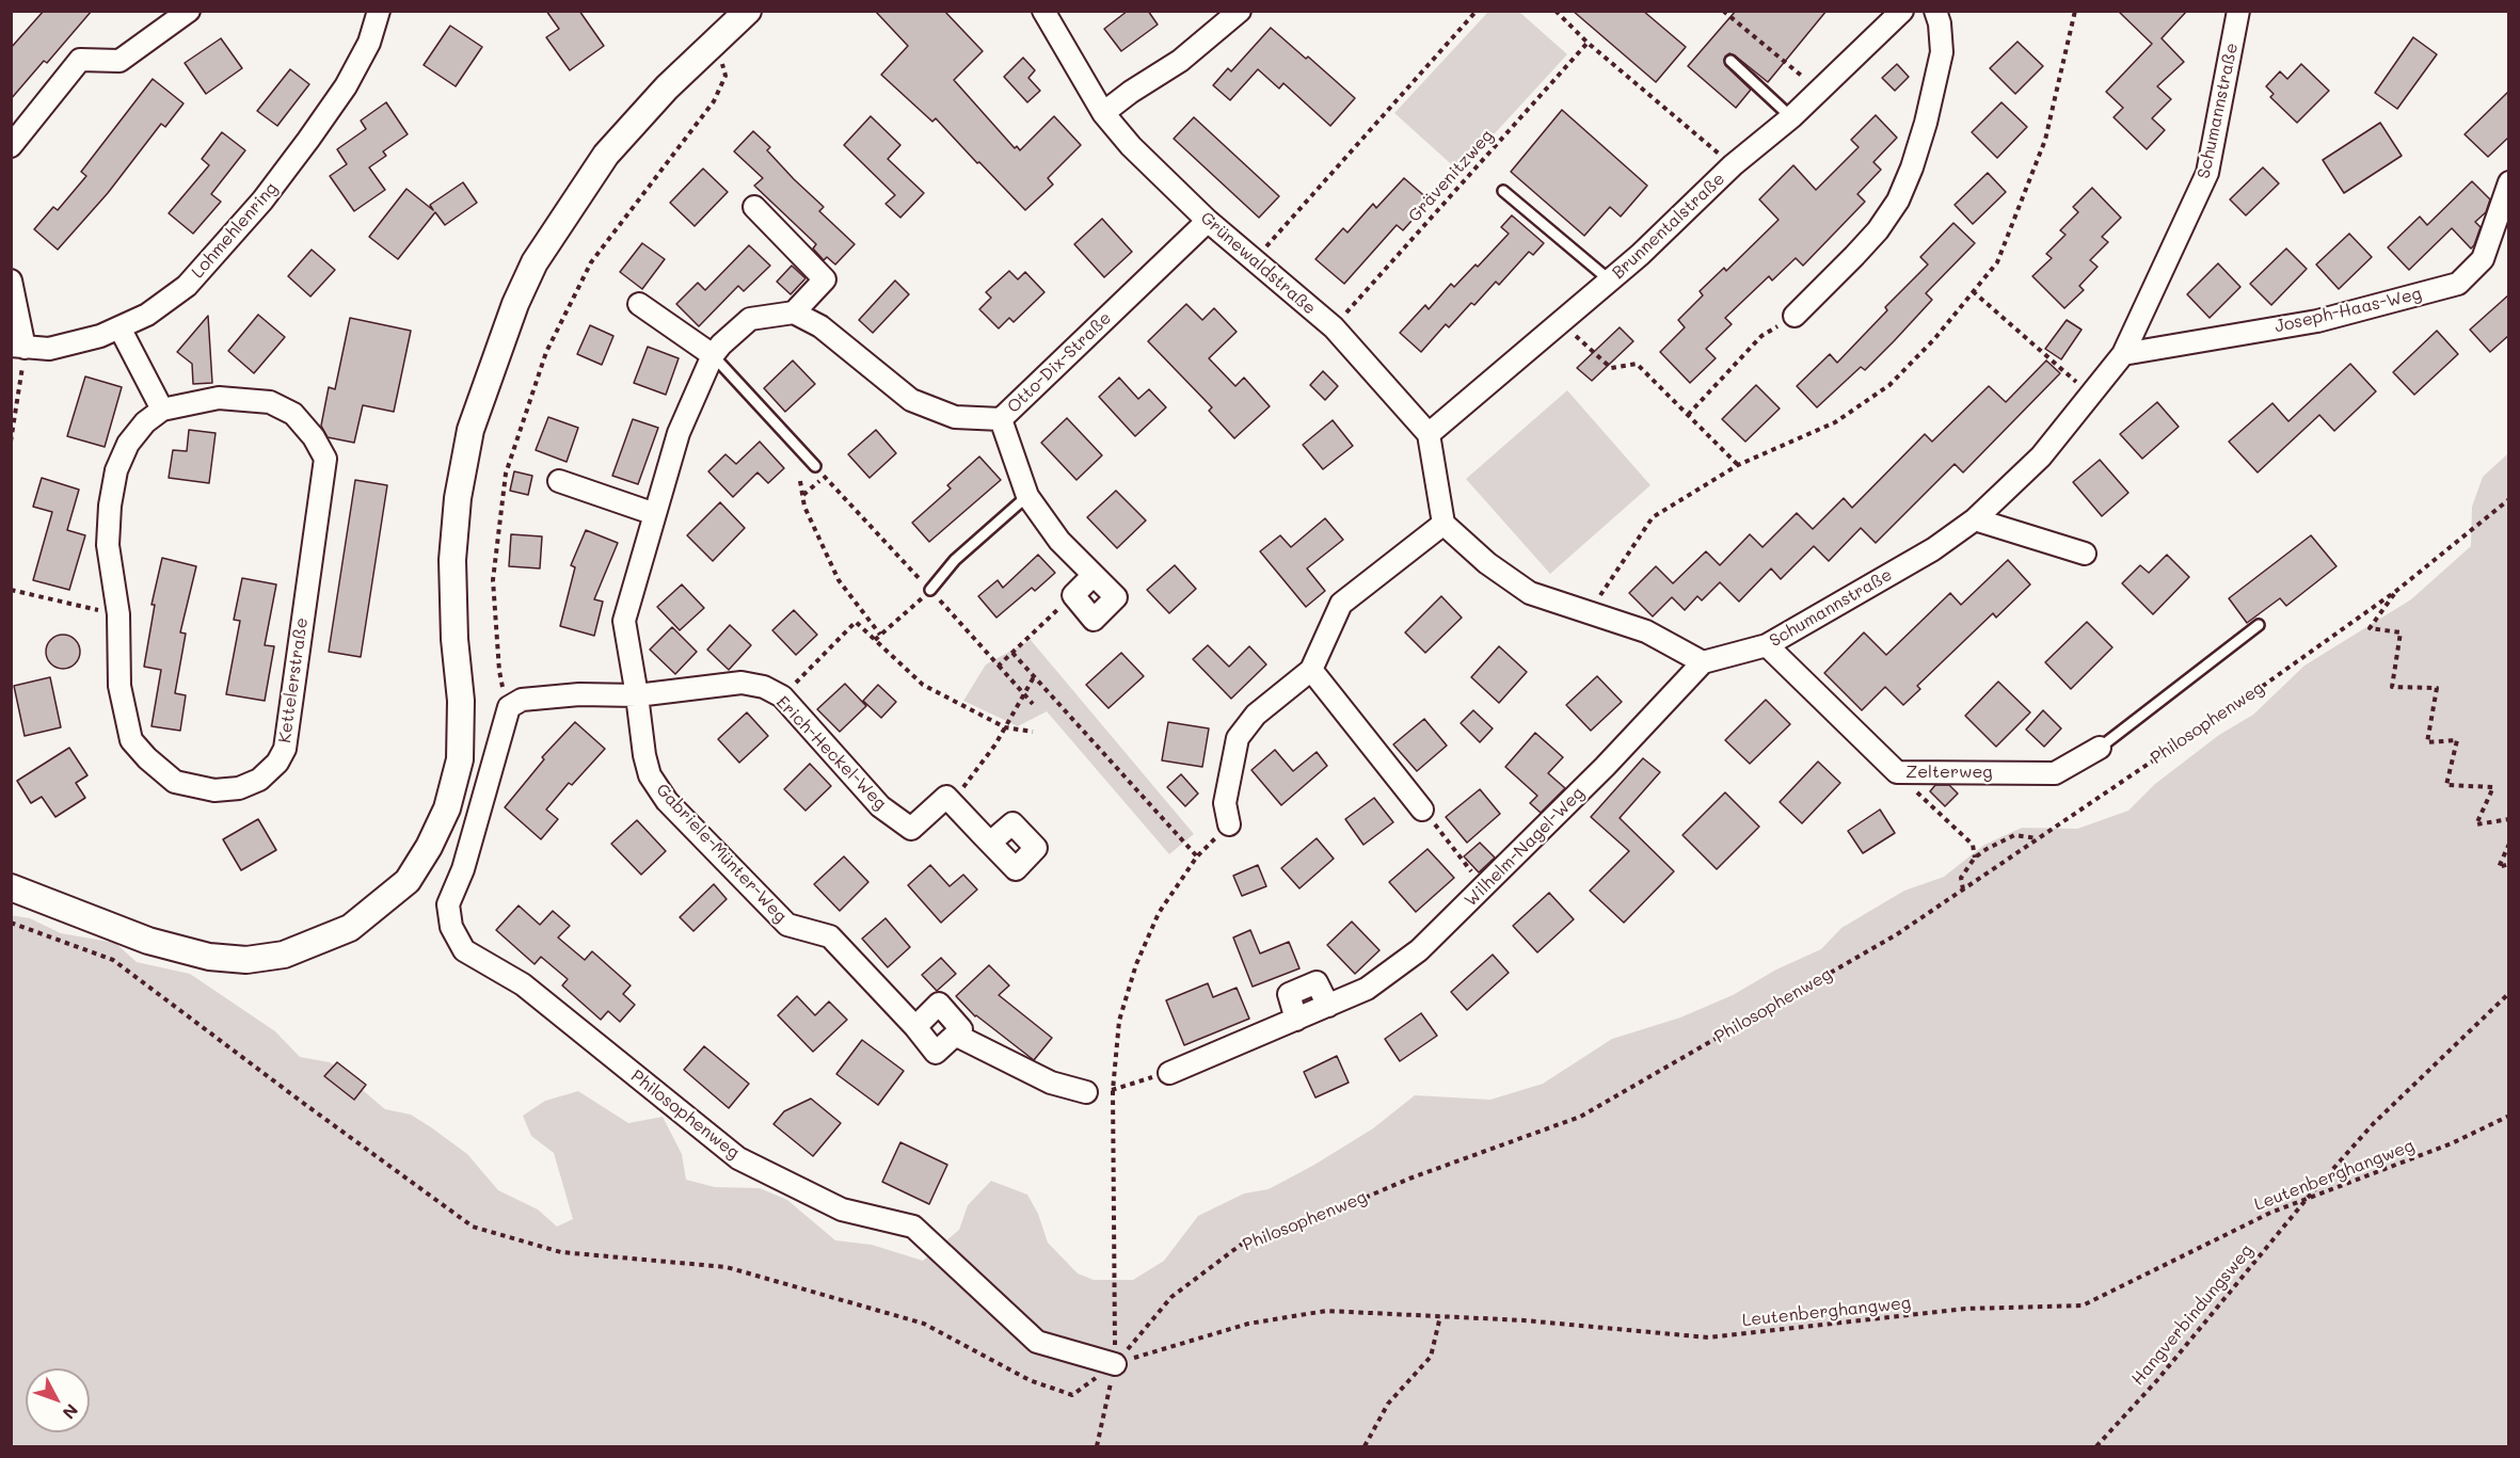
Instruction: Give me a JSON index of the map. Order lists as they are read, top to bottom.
{
  "streets": {
    "street": [
      "Schumannstraße",
      "Brunnentalstraße",
      "Lohmehlenring",
      "Grünewaldstraße",
      "Joseph-Haas-Weg",
      "Otto-Dix-Straße",
      "Kettelerstraße",
      "Philosophenweg",
      "Erich-Heckel-Weg",
      "Zelterweg",
      "Wilhelm-Nagel-Weg",
      "Gabriele-Münter-Weg"
    ],
    "path": ["Grävenitzweg", "Leutenberghangweg", "Hangverbindungsweg"]
  },
  "crossings": [
    ["Schumannstraße", "Joseph-Haas-Weg"],
    ["Schumannstraße", "Zelterweg"],
    ["Schumannstraße", "Wilhelm-Nagel-Weg"],
    ["Grävenitzweg", "Grünewaldstraße"],
    ["Brunnentalstraße", "Grünewaldstraße"],
    ["Grünewaldstraße", "Otto-Dix-Straße"],
    ["Philosophenweg", "Leutenberghangweg"],
    ["Erich-Heckel-Weg", "Gabriele-Münter-Weg"],
    ["Leutenberghangweg", "Hangverbindungsweg"]
  ],
  "north": "bottom right"
}
